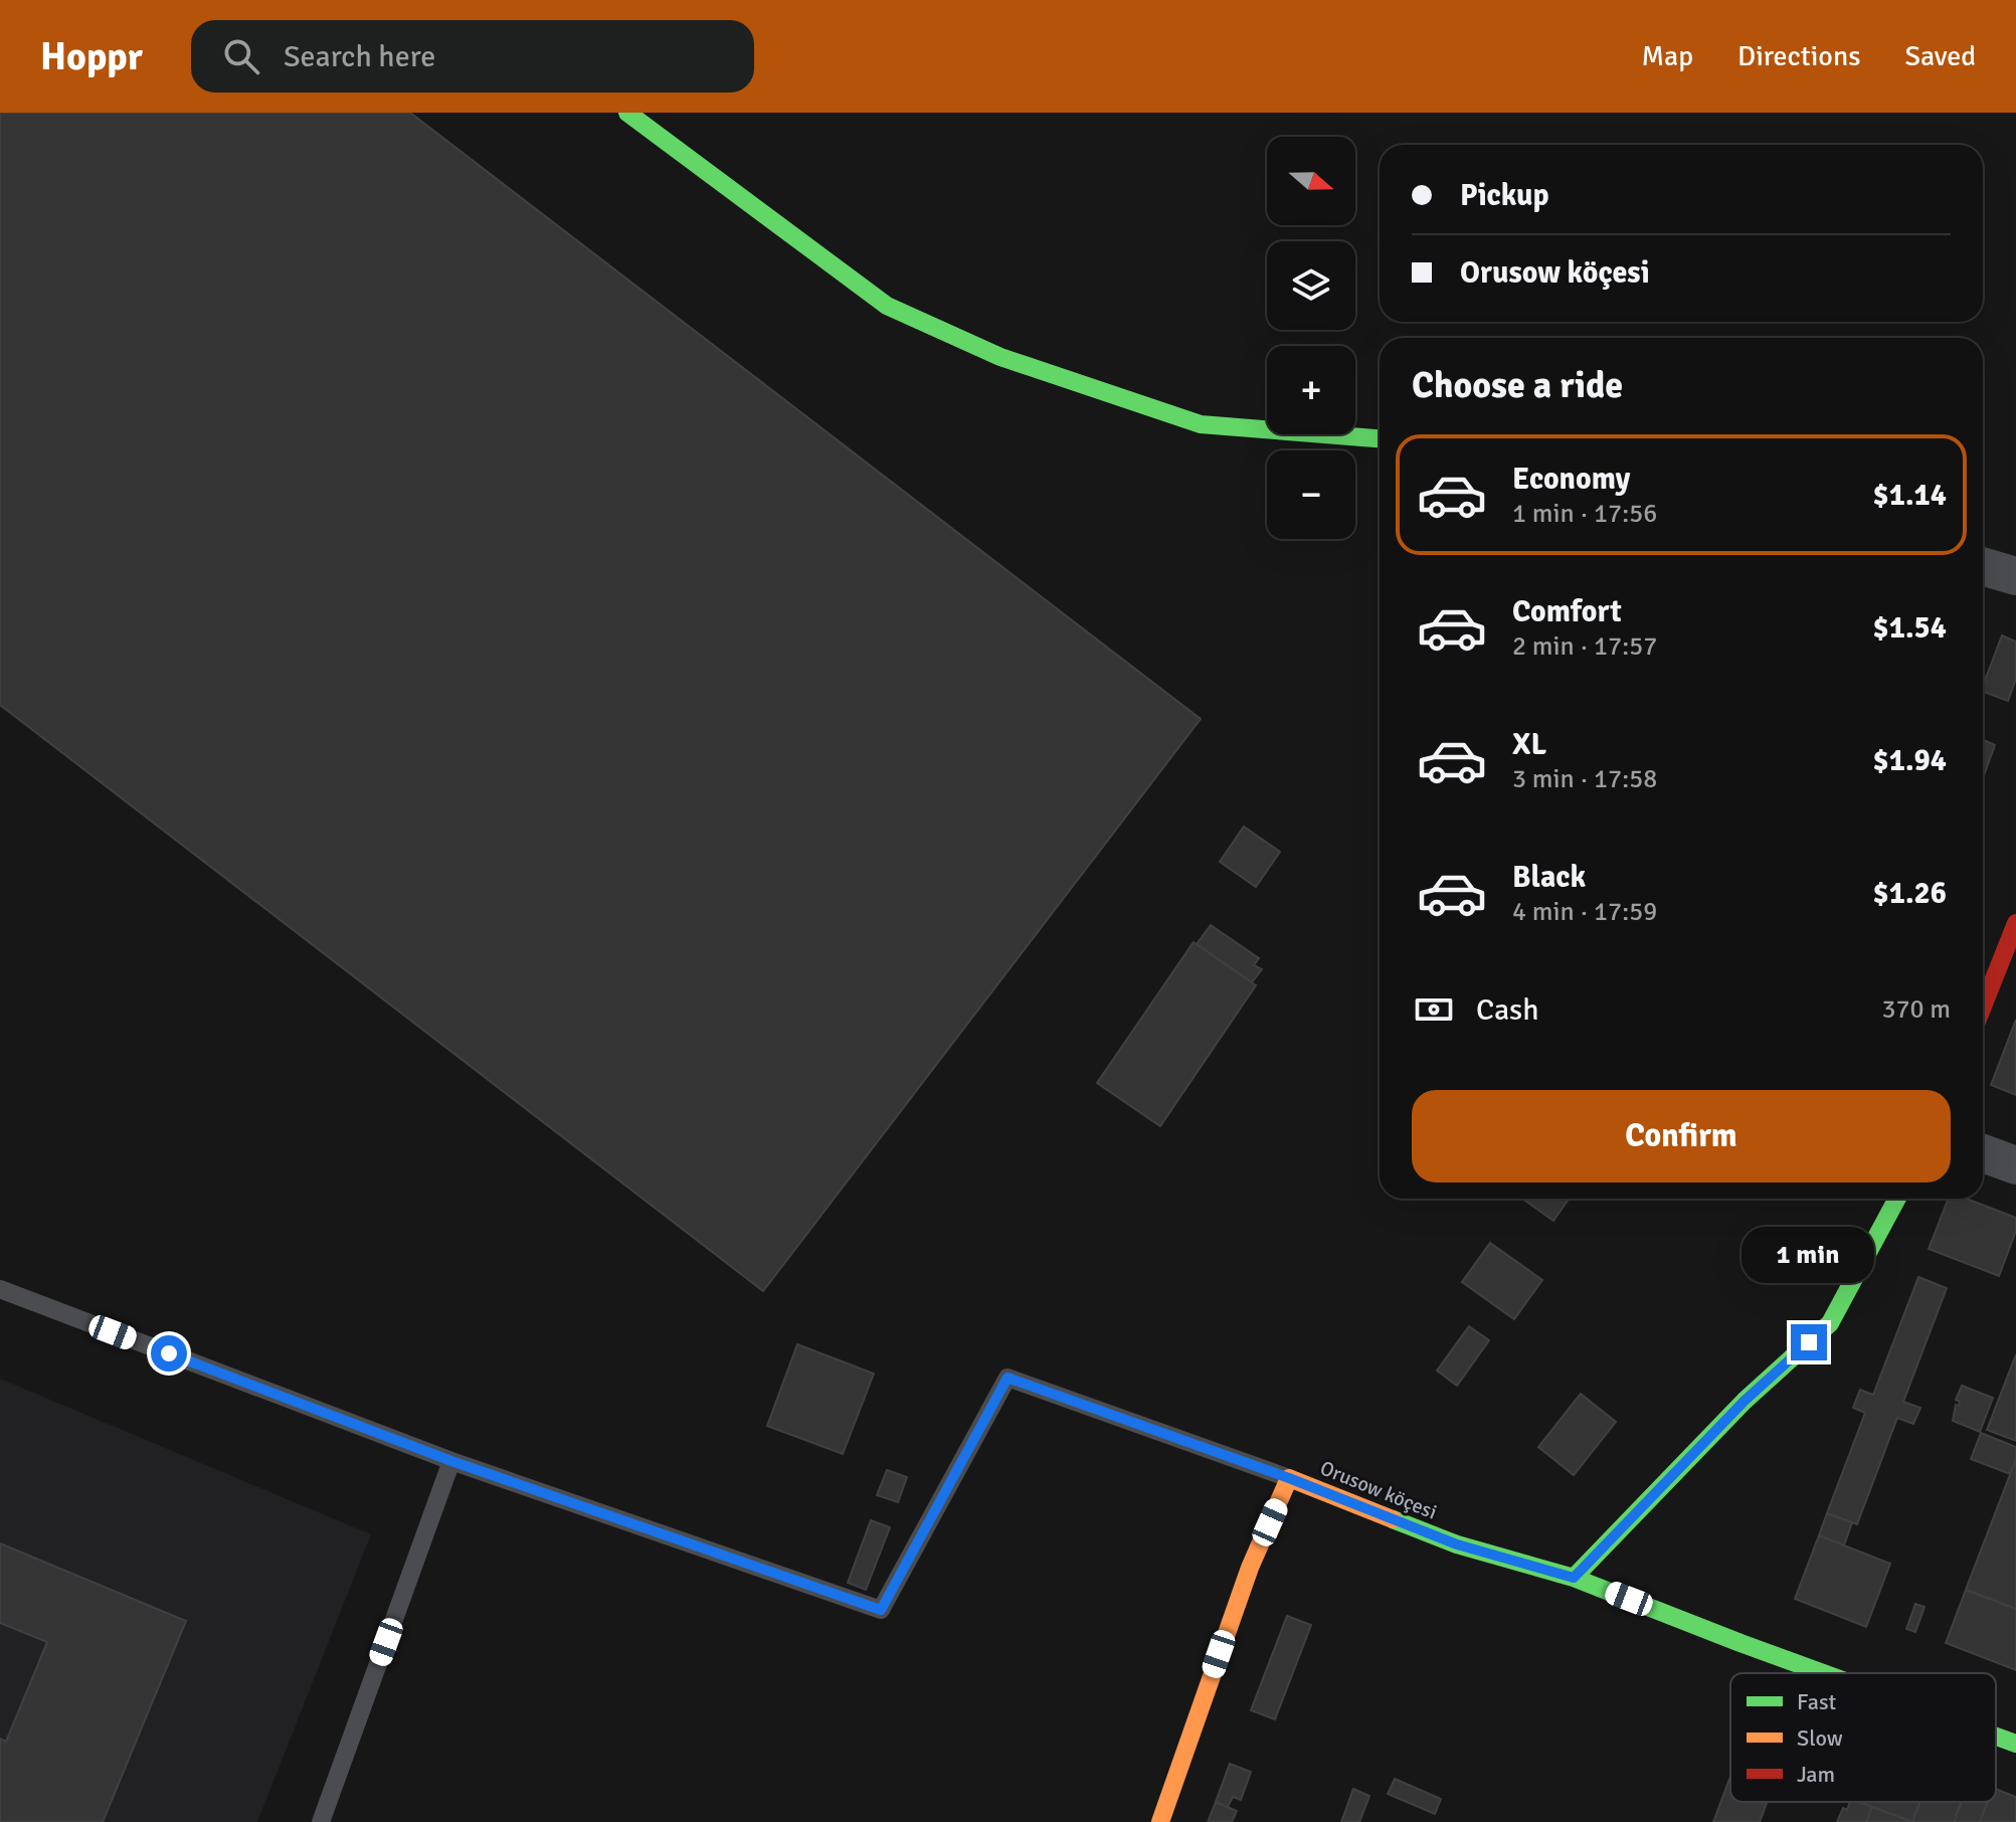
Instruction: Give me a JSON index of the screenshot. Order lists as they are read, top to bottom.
{
  "streets": {
    "street": ["Orusow köçesi"]
  },
  "legend": ["Fast", "Slow", "Jam"],
  "north": "right",
  "page": {
    "header": "Hoppr",
    "search": "Search here",
    "nav": ["Map", "Directions", "Saved"],
    "map_buttons": ["+", "−"],
    "banner": ["Pickup", "Orusow köçesi"],
    "heading": "Choose a ride",
    "list": [
      {
        "name": "Economy",
        "note": "1 min · 17:56",
        "value": "$1.14"
      },
      {
        "name": "Comfort",
        "note": "2 min · 17:57",
        "value": "$1.54"
      },
      {
        "name": "XL",
        "note": "3 min · 17:58",
        "value": "$1.94"
      },
      {
        "name": "Black",
        "note": "4 min · 17:59",
        "value": "$1.26"
      }
    ],
    "pay": ["Cash", "370 m"],
    "buttons": "Confirm",
    "bubble": "1 min"
  }
}
